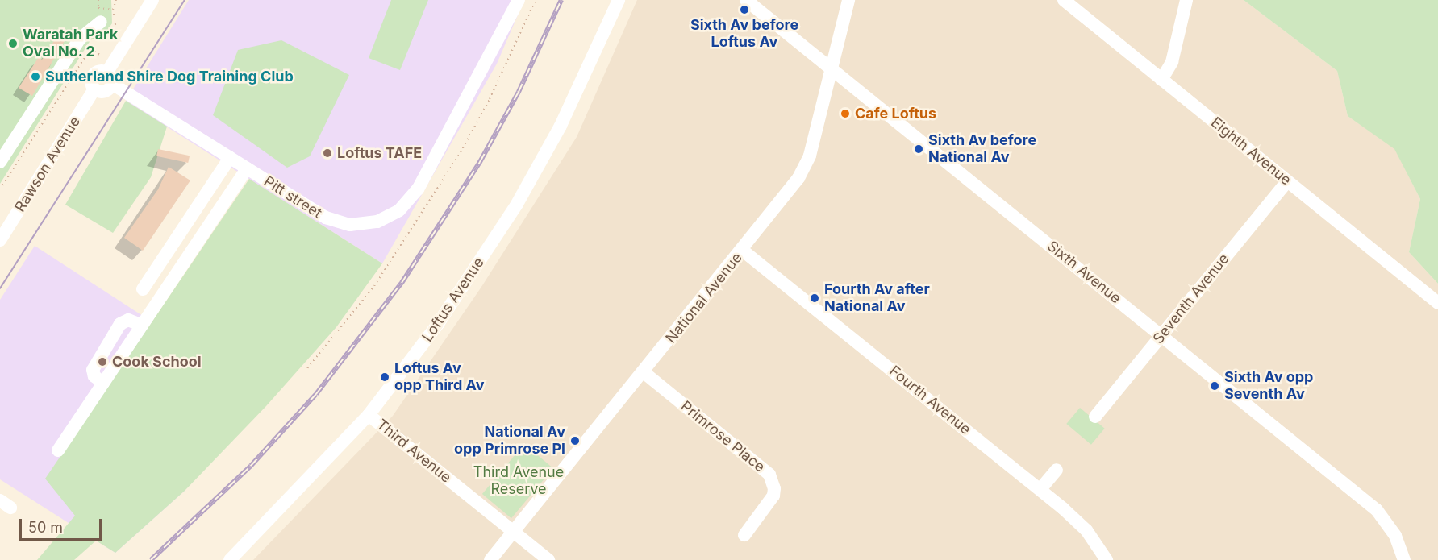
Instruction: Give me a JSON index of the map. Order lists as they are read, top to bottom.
{
  "streets": {
    "street": [
      "Eighth Avenue",
      "Rawson Avenue",
      "Pitt street",
      "Sixth Avenue",
      "National Avenue",
      "Seventh Avenue",
      "Loftus Avenue",
      "Fourth Avenue",
      "Primrose Place",
      "Third Avenue"
    ]
  },
  "crossings": [
    ["Eighth Avenue", "Seventh Avenue"],
    ["Rawson Avenue", "Pitt street"],
    ["Sixth Avenue", "National Avenue"],
    ["Sixth Avenue", "Seventh Avenue"],
    ["National Avenue", "Fourth Avenue"],
    ["National Avenue", "Primrose Place"],
    ["National Avenue", "Third Avenue"],
    ["Loftus Avenue", "Third Avenue"]
  ],
  "parks": ["Third Avenue Reserve"],
  "places": [
    "Sixth Av before Loftus Av",
    "Waratah Park Oval No. 2",
    "Sutherland Shire Dog Training Club",
    "Cafe Loftus",
    "Sixth Av before National Av",
    "Loftus TAFE",
    "Fourth Av after National Av",
    "Cook School",
    "Loftus Av opp Third Av",
    "Sixth Av opp Seventh Av",
    "National Av opp Primrose Pl"
  ],
  "scale_bar": "50 m"
}
